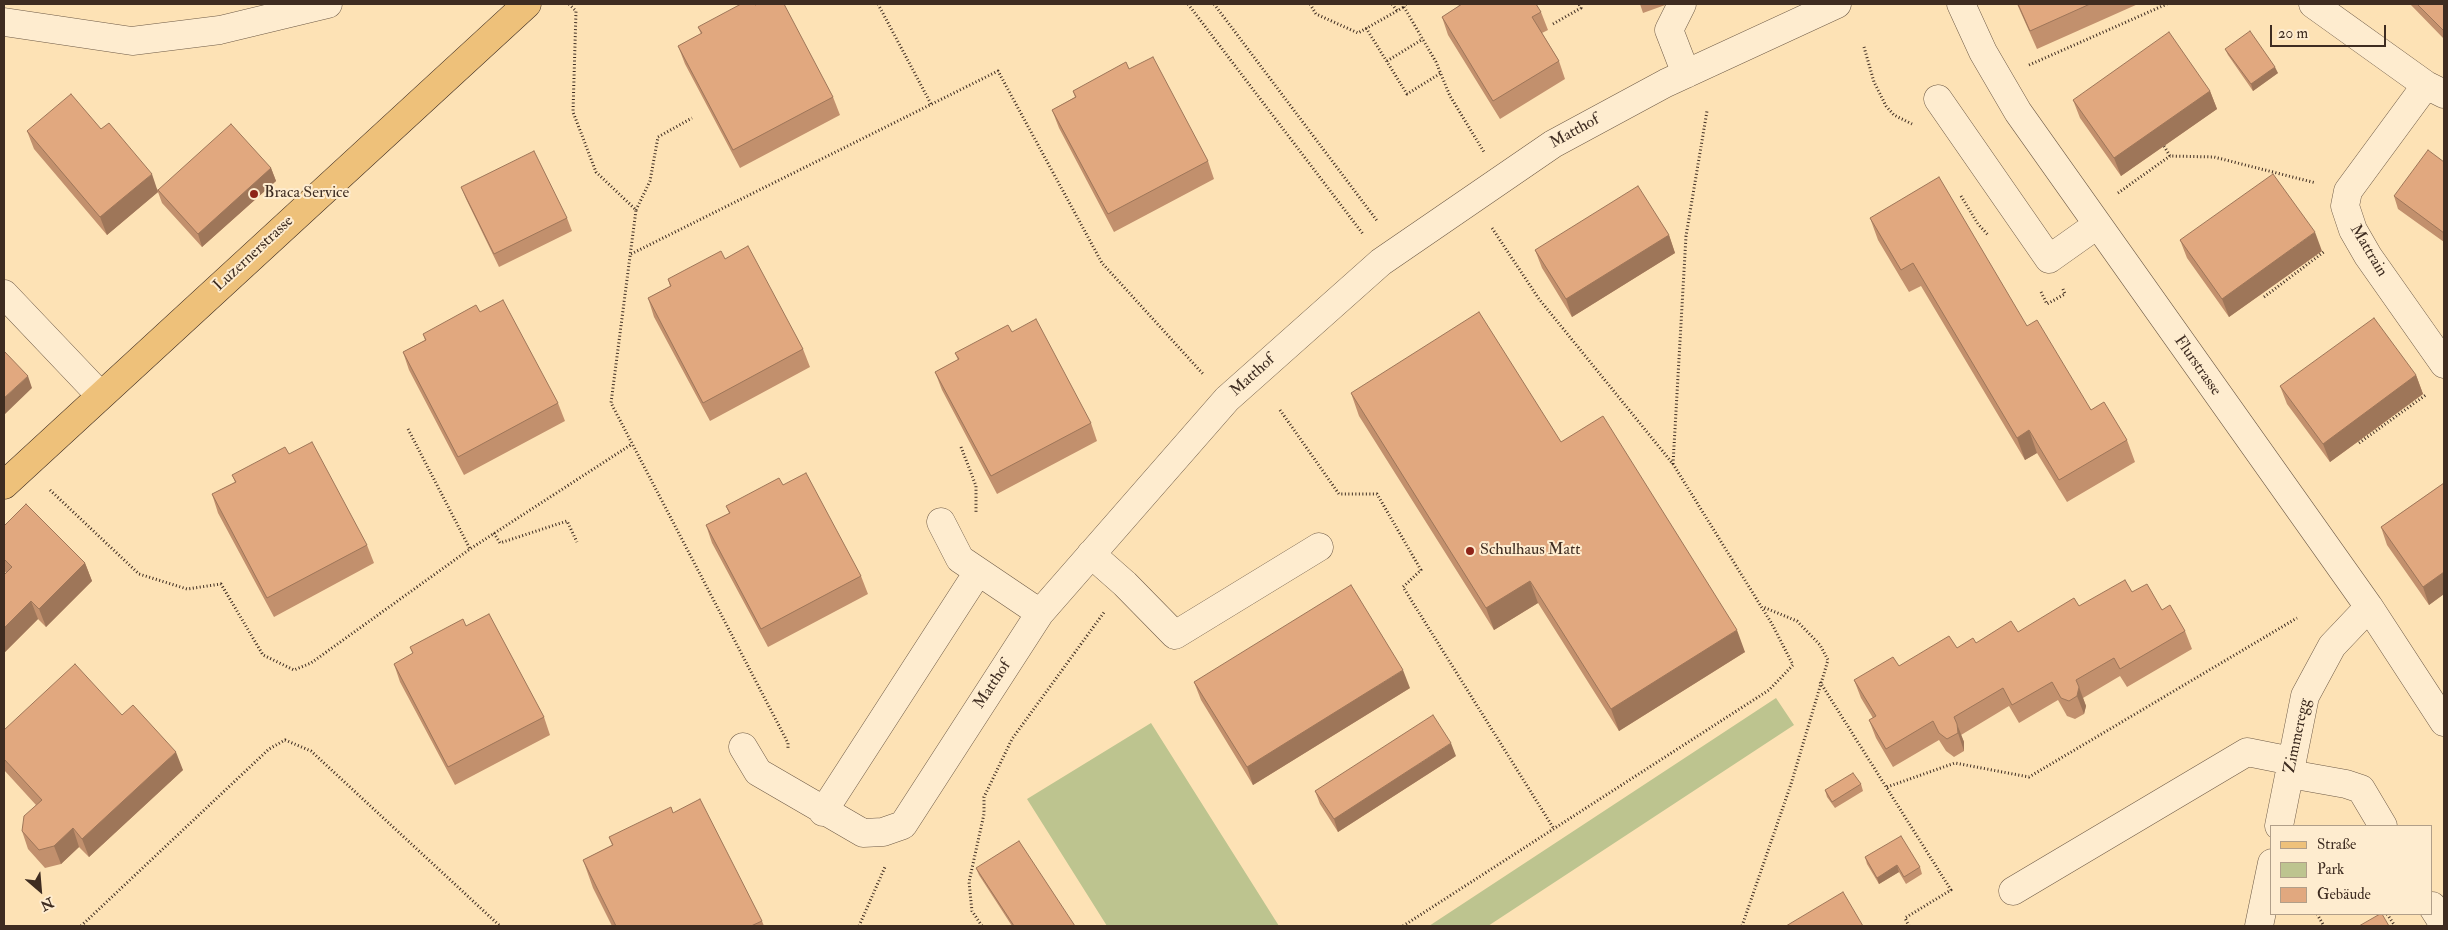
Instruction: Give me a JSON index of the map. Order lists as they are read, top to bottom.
{
  "streets": {
    "main road": ["Luzernerstrasse"],
    "street": [
      "Matthof",
      "Mattrain",
      "Flurstrasse",
      "Zimmeregg"
    ]
  },
  "crossings": [
    ["Flurstrasse", "Zimmeregg"]
  ],
  "places": ["Braca Service", "Schulhaus Matt"],
  "legend": ["Straße", "Park", "Gebäude"],
  "scale_bar": "20 m",
  "north": "bottom right"
}
